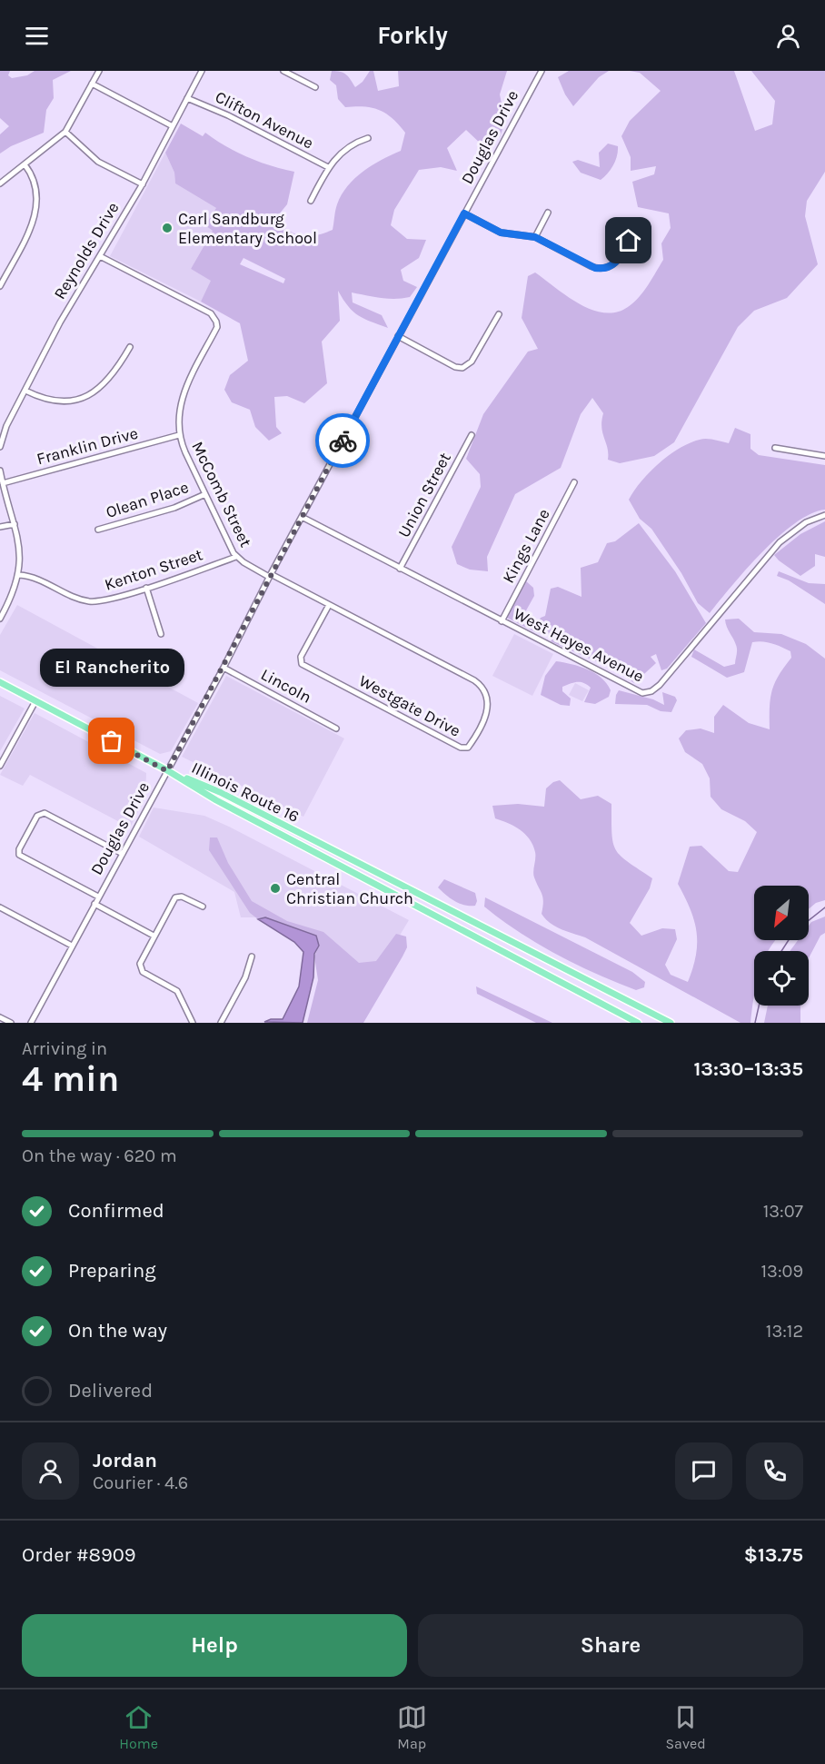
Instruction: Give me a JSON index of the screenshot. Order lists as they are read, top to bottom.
{
  "streets": {
    "main road": ["Illinois Route 16"],
    "street": [
      "Clifton Avenue",
      "Douglas Drive",
      "Reynolds Drive",
      "Franklin Drive",
      "McComb Street",
      "Union Street",
      "Olean Place",
      "Kings Lane",
      "Kenton Street",
      "West Hayes Avenue",
      "Lincoln",
      "Westgate Drive"
    ]
  },
  "crossings": [
    ["Clifton Avenue", "Reynolds Drive"],
    ["Douglas Drive", "McComb Street"],
    ["Douglas Drive", "West Hayes Avenue"],
    ["Douglas Drive", "Lincoln"],
    ["Douglas Drive", "Westgate Drive"],
    ["Douglas Drive", "Illinois Route 16"],
    ["Reynolds Drive", "McComb Street"],
    ["Franklin Drive", "McComb Street"],
    ["McComb Street", "Olean Place"],
    ["McComb Street", "Kenton Street"],
    ["McComb Street", "Westgate Drive"],
    ["Union Street", "West Hayes Avenue"],
    ["Kings Lane", "West Hayes Avenue"]
  ],
  "places": ["Carl Sandburg Elementary School", "El Rancherito", "Central Christian Church"],
  "north": "bottom left",
  "page": {
    "header": "Forkly",
    "bubble": "El Rancherito",
    "heading": ["4 min", "Arriving in", "13:30–13:35"],
    "panel": [
      "Jordan",
      "Courier · 4.6",
      "Order #8909",
      "$13.75"
    ],
    "bar": "On the way · 620 m",
    "list": [
      ["Confirmed", "13:07"],
      ["Preparing", "13:09"],
      ["On the way", "13:12"],
      "Delivered"
    ],
    "buttons": ["Help", "Share"],
    "tabs": ["Home", "Map", "Saved"]
  }
}
